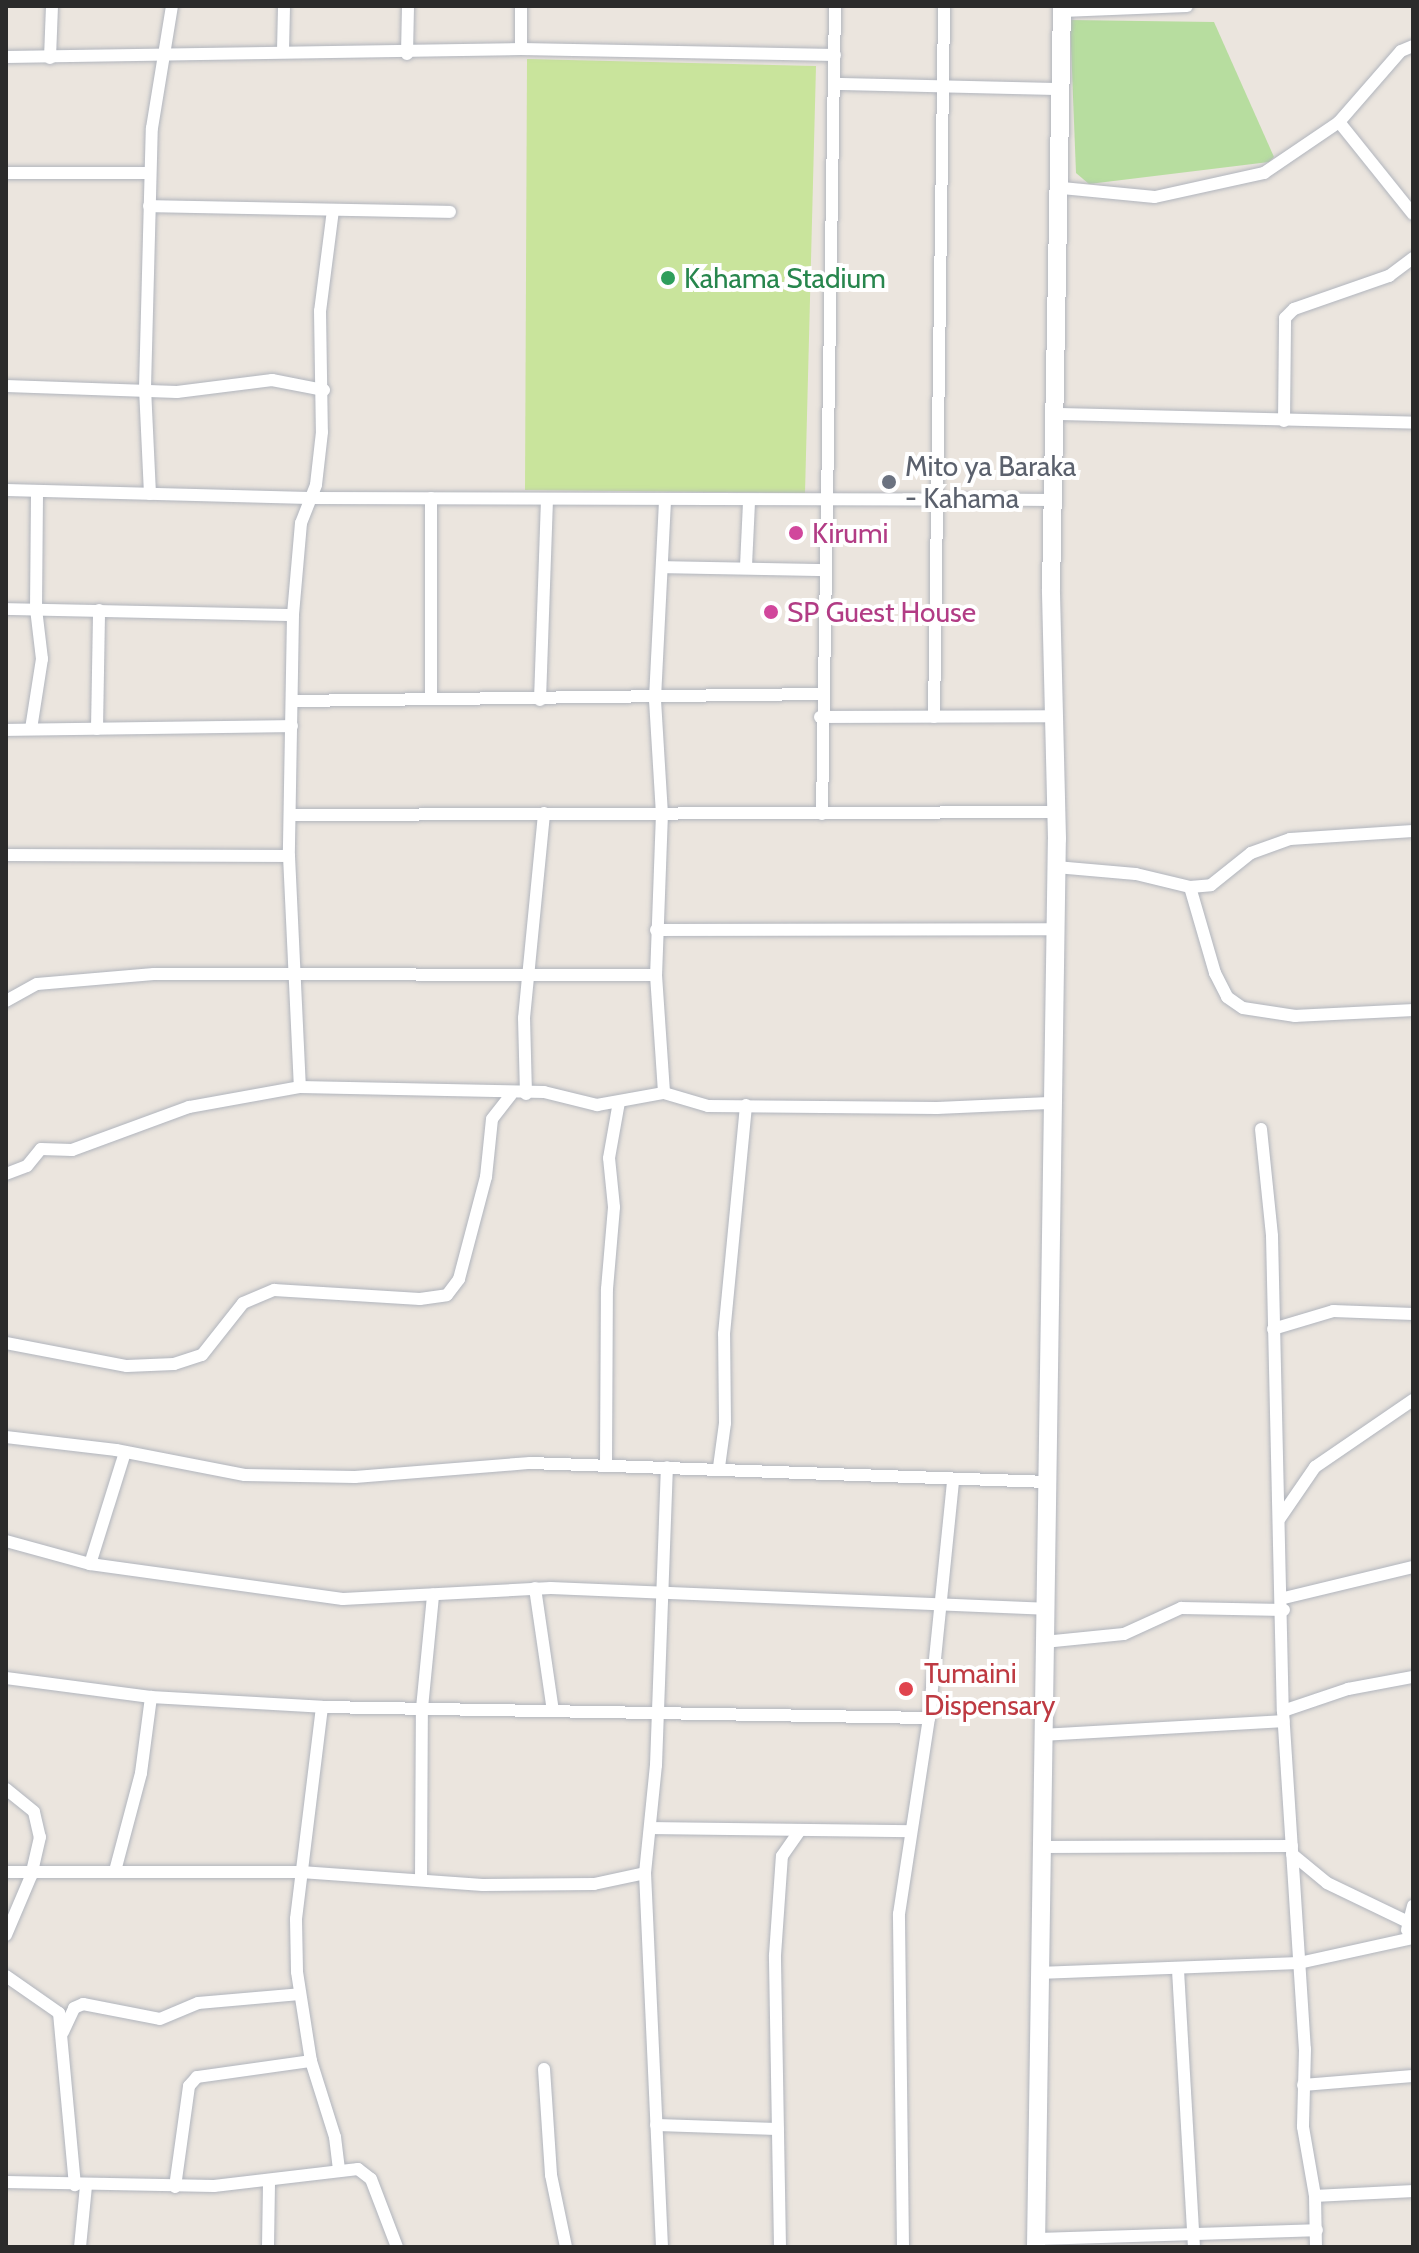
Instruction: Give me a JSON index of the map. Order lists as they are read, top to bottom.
{
  "places": [
    "Kahama Stadium",
    "Mito ya Baraka - Kahama",
    "Kirumi",
    "SP Guest House",
    "Tumaini Dispensary"
  ]
}
